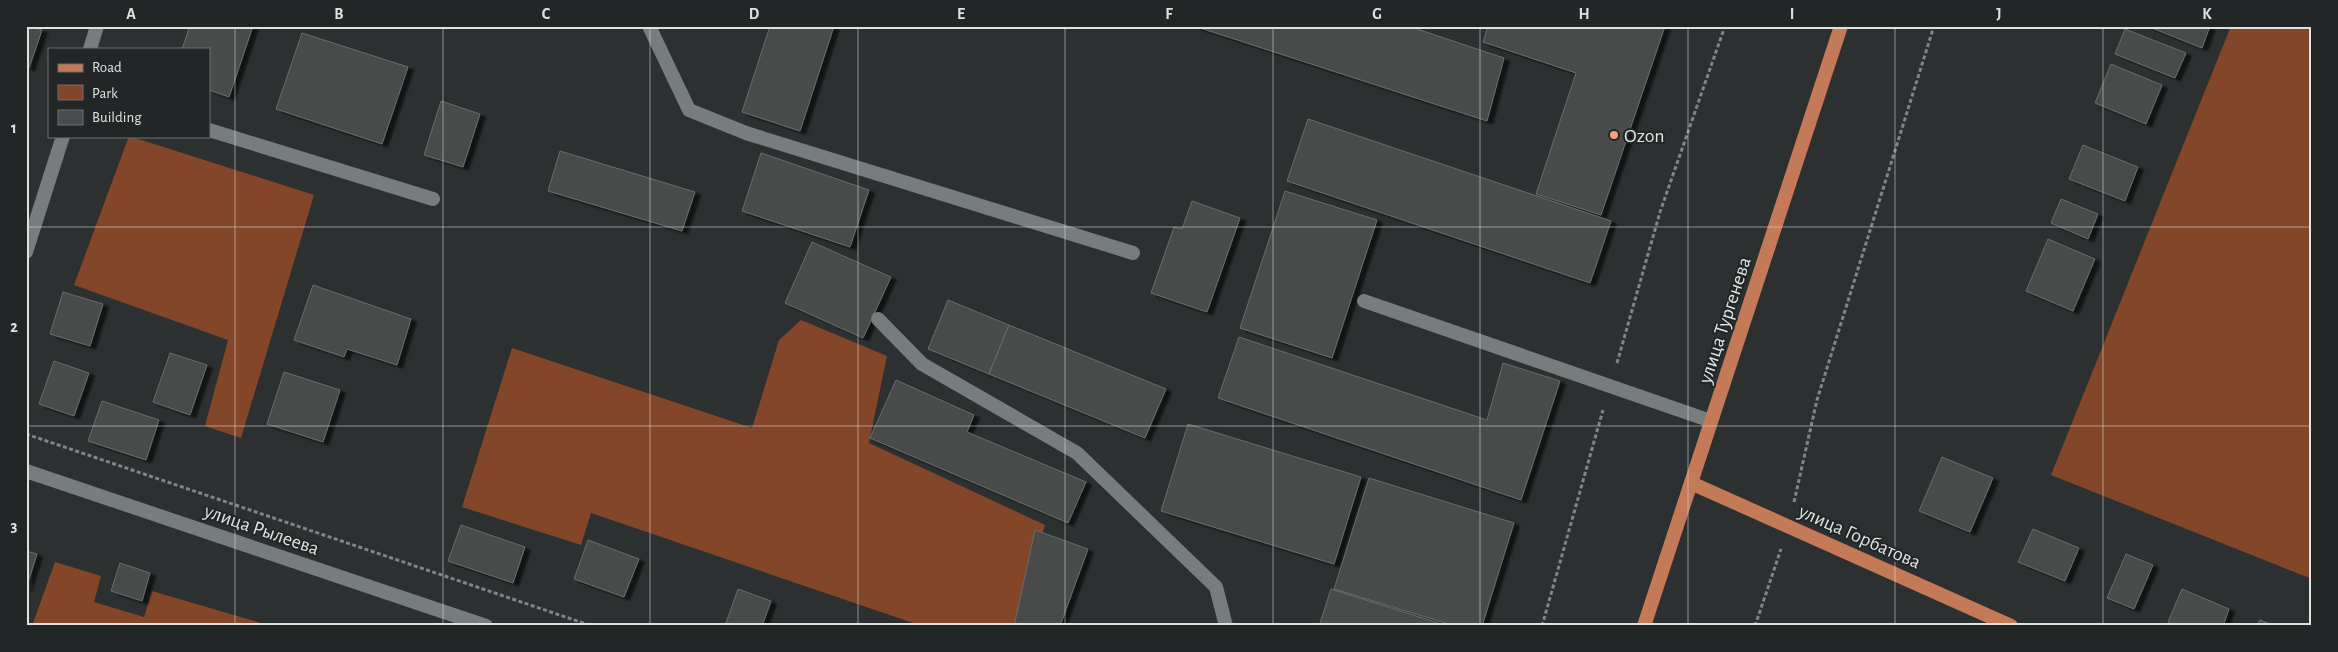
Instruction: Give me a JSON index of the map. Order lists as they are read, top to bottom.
{
  "streets": {
    "main road": ["улица Тургенева", "улица Горбатова"],
    "street": ["улица Рылеева"]
  },
  "crossings": [
    ["улица Тургенева", "улица Горбатова"]
  ],
  "places": ["Ozon"],
  "legend": ["Road", "Park", "Building"],
  "grid": {
    "columns": [
      "A",
      "B",
      "C",
      "D",
      "E",
      "F",
      "G",
      "H",
      "I",
      "J",
      "K"
    ],
    "rows": ["1", "2", "3"]
  }
}
